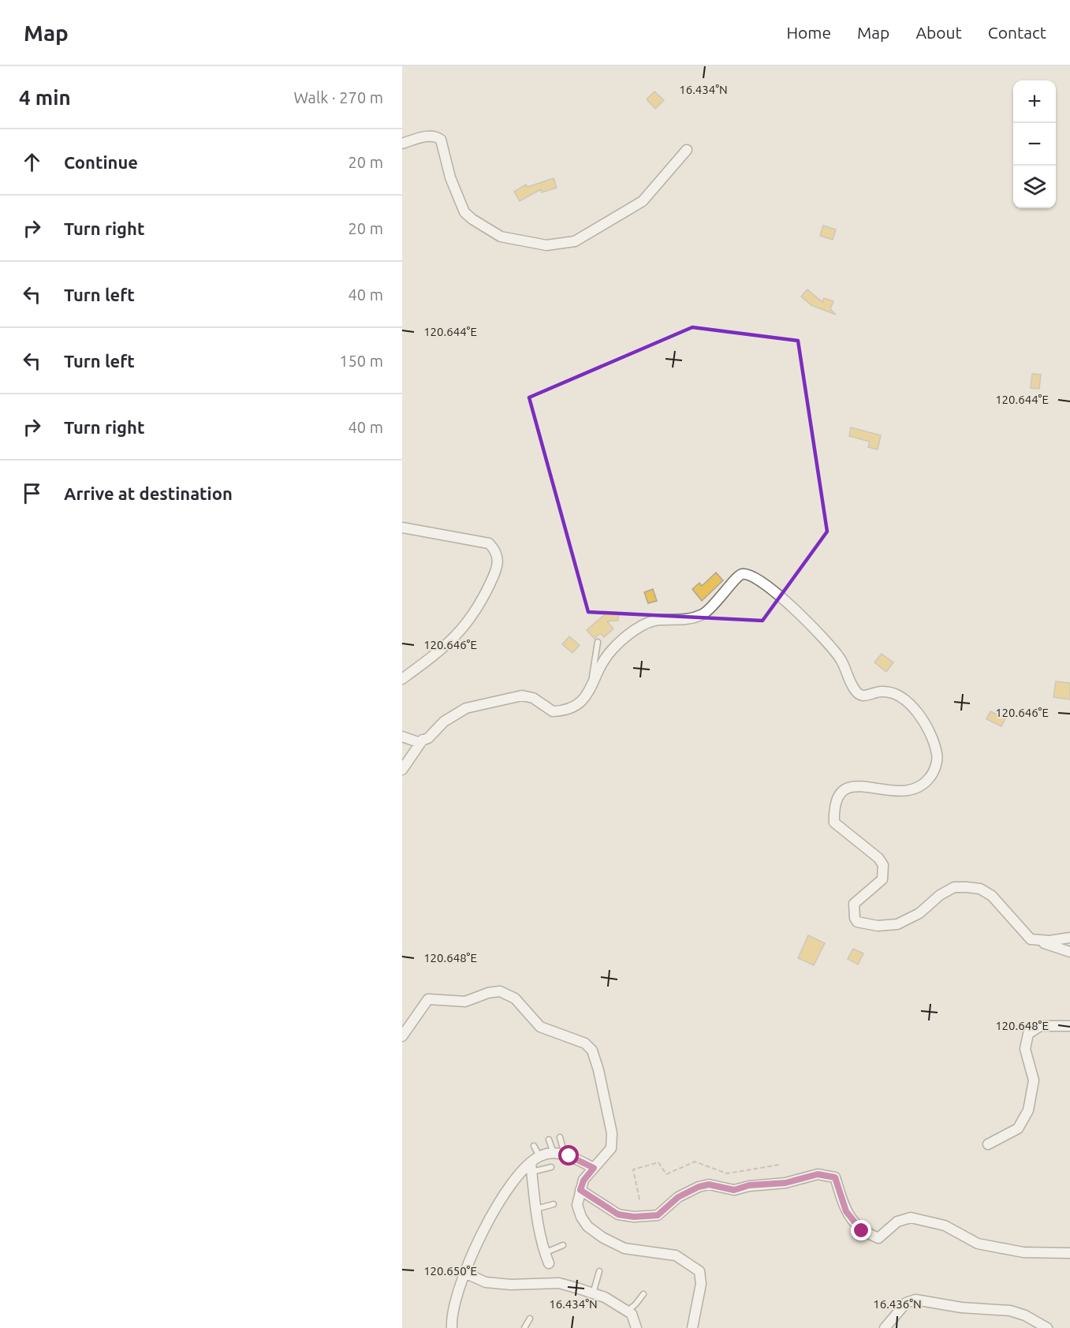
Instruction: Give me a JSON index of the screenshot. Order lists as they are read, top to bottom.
{
  "page": {
    "header": "Map",
    "nav": [
      "Home",
      "Map",
      "About",
      "Contact"
    ],
    "heading": ["4 min", "Walk · 270 m"],
    "map_buttons": ["+", "−"],
    "list": [
      ["Continue", "20 m"],
      ["Turn right", "20 m"],
      ["Turn left", "40 m"],
      ["Turn left", "150 m"],
      ["Turn right", "40 m"],
      "Arrive at destination"
    ]
  },
  "coordinates": [
    "16.434°N",
    "120.644°E",
    "120.646°E",
    "120.648°E",
    "120.650°E",
    "16.436°N"
  ]
}
